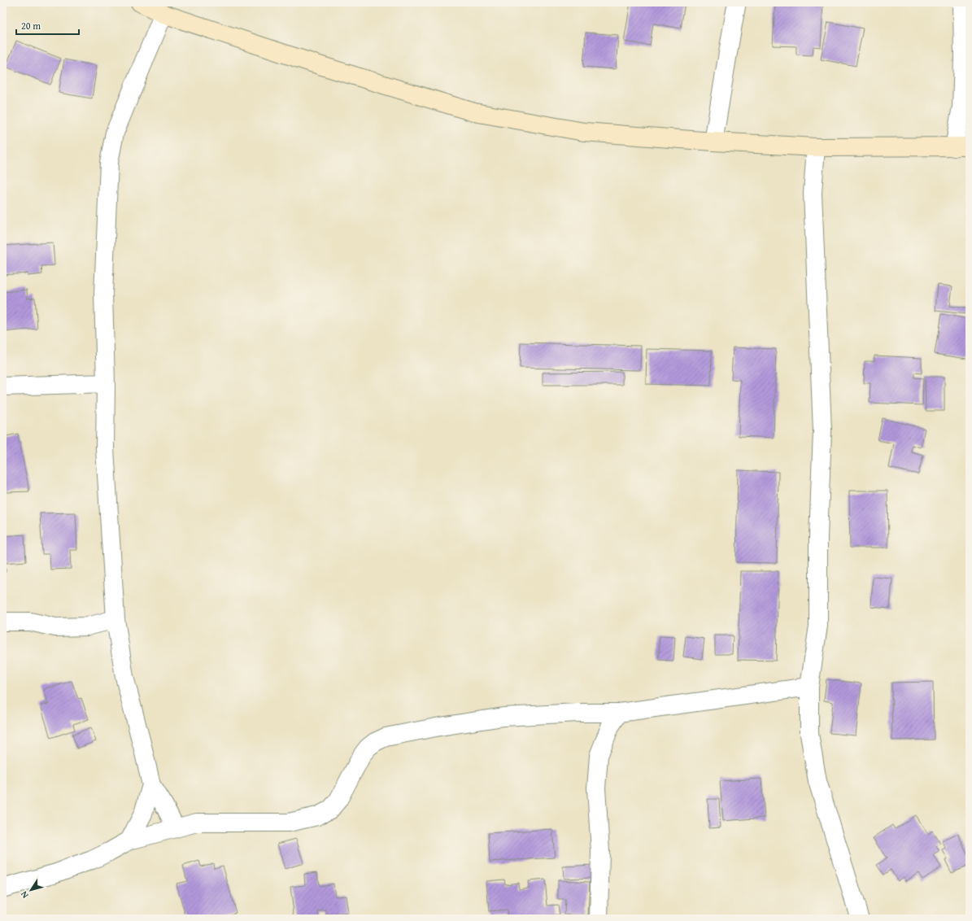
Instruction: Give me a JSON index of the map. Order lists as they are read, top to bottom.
{
  "scale_bar": "20 m",
  "north": "bottom left"
}
